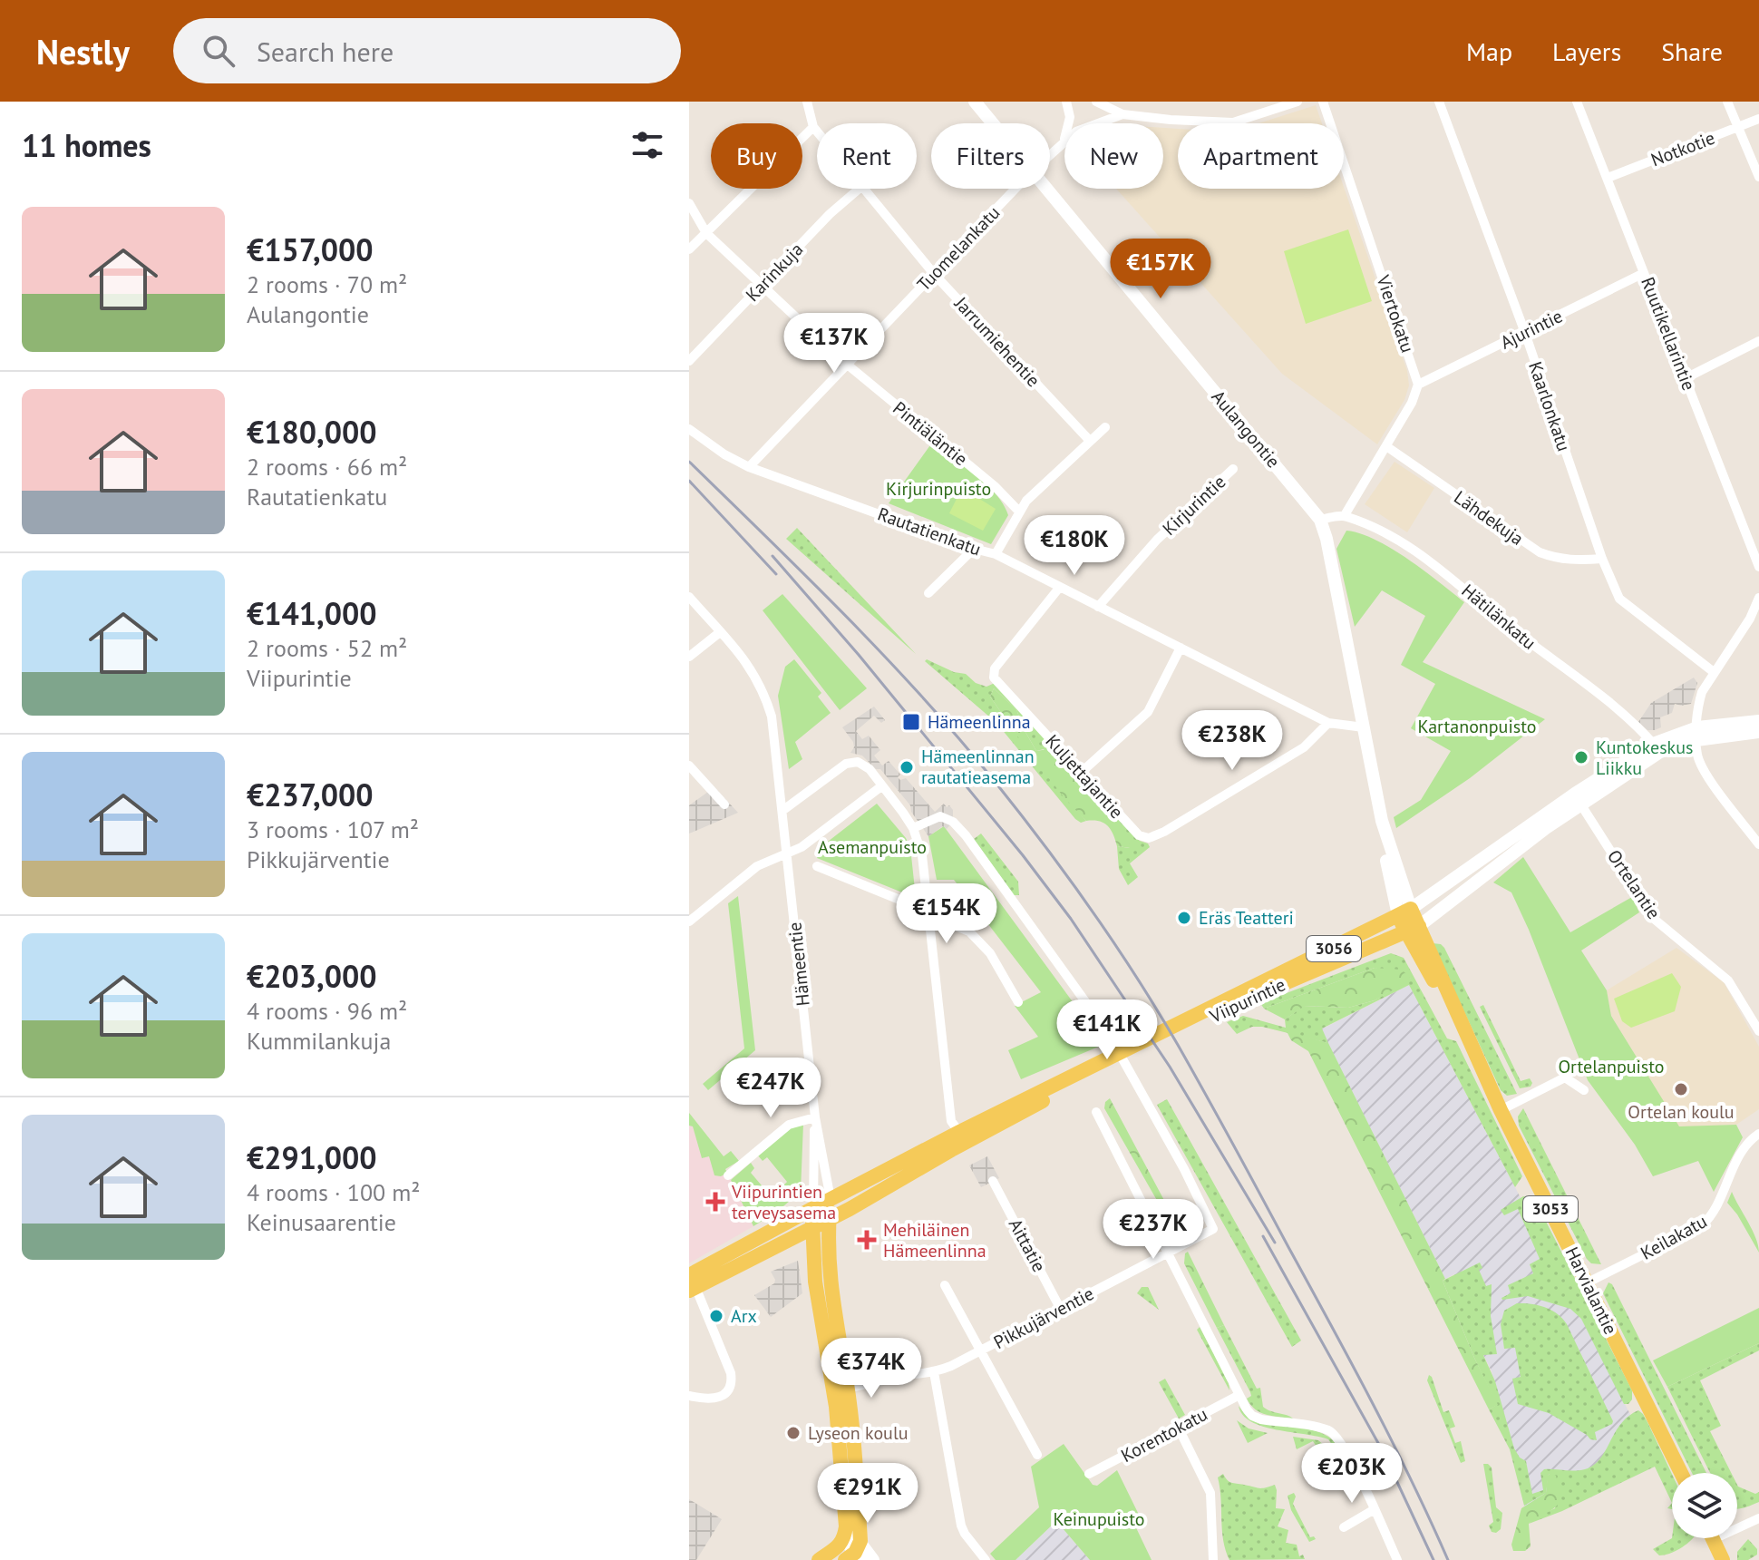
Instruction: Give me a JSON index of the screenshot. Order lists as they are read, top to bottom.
{
  "streets": {
    "main road": [
      "Aulangontie",
      "3056",
      "Hämeentie",
      "Viipurintie",
      "3053",
      "Harvialantie"
    ],
    "street": [
      "Notkotie",
      "Tuomelankatu",
      "Karinkuja",
      "Viertokatu",
      "Ajurintie",
      "Ruutikellarintie",
      "Jarrumiehentie",
      "Kaarlonkatu",
      "Pintiäläntie",
      "Kirjurintie",
      "Lähdekuja",
      "Rautatienkatu",
      "Hätilänkatu",
      "Kuljettajantie",
      "Ortelantie",
      "Keilakatu",
      "Aittatie",
      "Pikkujärventie",
      "Korentokatu"
    ]
  },
  "crossings": [
    ["Notkotie", "Ruutikellarintie"],
    ["Tuomelankatu", "Jarrumiehentie"],
    ["Tuomelankatu", "Pintiäläntie"],
    ["Tuomelankatu", "Rautatienkatu"],
    ["Karinkuja", "Pintiäläntie"],
    ["Viertokatu", "Ajurintie"],
    ["Ajurintie", "Ruutikellarintie"],
    ["Ajurintie", "Kaarlonkatu"],
    ["Kaarlonkatu", "Lähdekuja"],
    ["Aulangontie", "Rautatienkatu"],
    ["Aulangontie", "Viipurintie"],
    ["Aulangontie", "Harvialantie"],
    ["Kirjurintie", "Rautatienkatu"],
    ["Rautatienkatu", "Kuljettajantie"],
    ["Hätilänkatu", "Viipurintie"],
    ["Ortelantie", "Viipurintie"],
    ["Hämeentie", "Viipurintie"],
    ["Hämeentie", "Pikkujärventie"],
    ["Viipurintie", "Harvialantie"],
    ["Keilakatu", "Harvialantie"],
    ["Aittatie", "Pikkujärventie"]
  ],
  "parks": [
    "Kirjurinpuisto",
    "Kartanonpuisto",
    "Asemanpuisto",
    "Ortelanpuisto",
    "Keinupuisto"
  ],
  "places": {
    "transit": ["Hämeenlinna"],
    "other": [
      "Kuntokeskus Liikku",
      "Hämeenlinnan rautatieasema",
      "Eräs Teatteri",
      "Ortelan koulu",
      "Arx",
      "Lyseon koulu"
    ],
    "health": ["Viipurintien terveysasema", "Mehiläinen Hämeenlinna"]
  },
  "page": {
    "header": "Nestly",
    "search": "Search here",
    "nav": ["Map", "Layers", "Share"],
    "heading": "11 homes",
    "chip": [
      "Buy",
      "Rent",
      "Filters",
      "New",
      "Apartment"
    ],
    "list": [
      {
        "name": "€157,000",
        "note": "2 rooms · 70 m² · Aulangontie"
      },
      {
        "name": "€180,000",
        "note": "2 rooms · 66 m² · Rautatienkatu"
      },
      {
        "name": "€141,000",
        "note": "2 rooms · 52 m² · Viipurintie"
      },
      {
        "name": "€237,000",
        "note": "3 rooms · 107 m² · Pikkujärventie"
      },
      {
        "name": "€203,000",
        "note": "4 rooms · 96 m² · Kummilankuja"
      },
      {
        "name": "€291,000",
        "note": "4 rooms · 100 m² · Keinusaarentie"
      }
    ],
    "price": [
      "€157K",
      "€137K",
      "€180K",
      "€238K",
      "€154K",
      "€141K",
      "€247K",
      "€237K",
      "€374K",
      "€203K",
      "€291K"
    ]
  }
}
